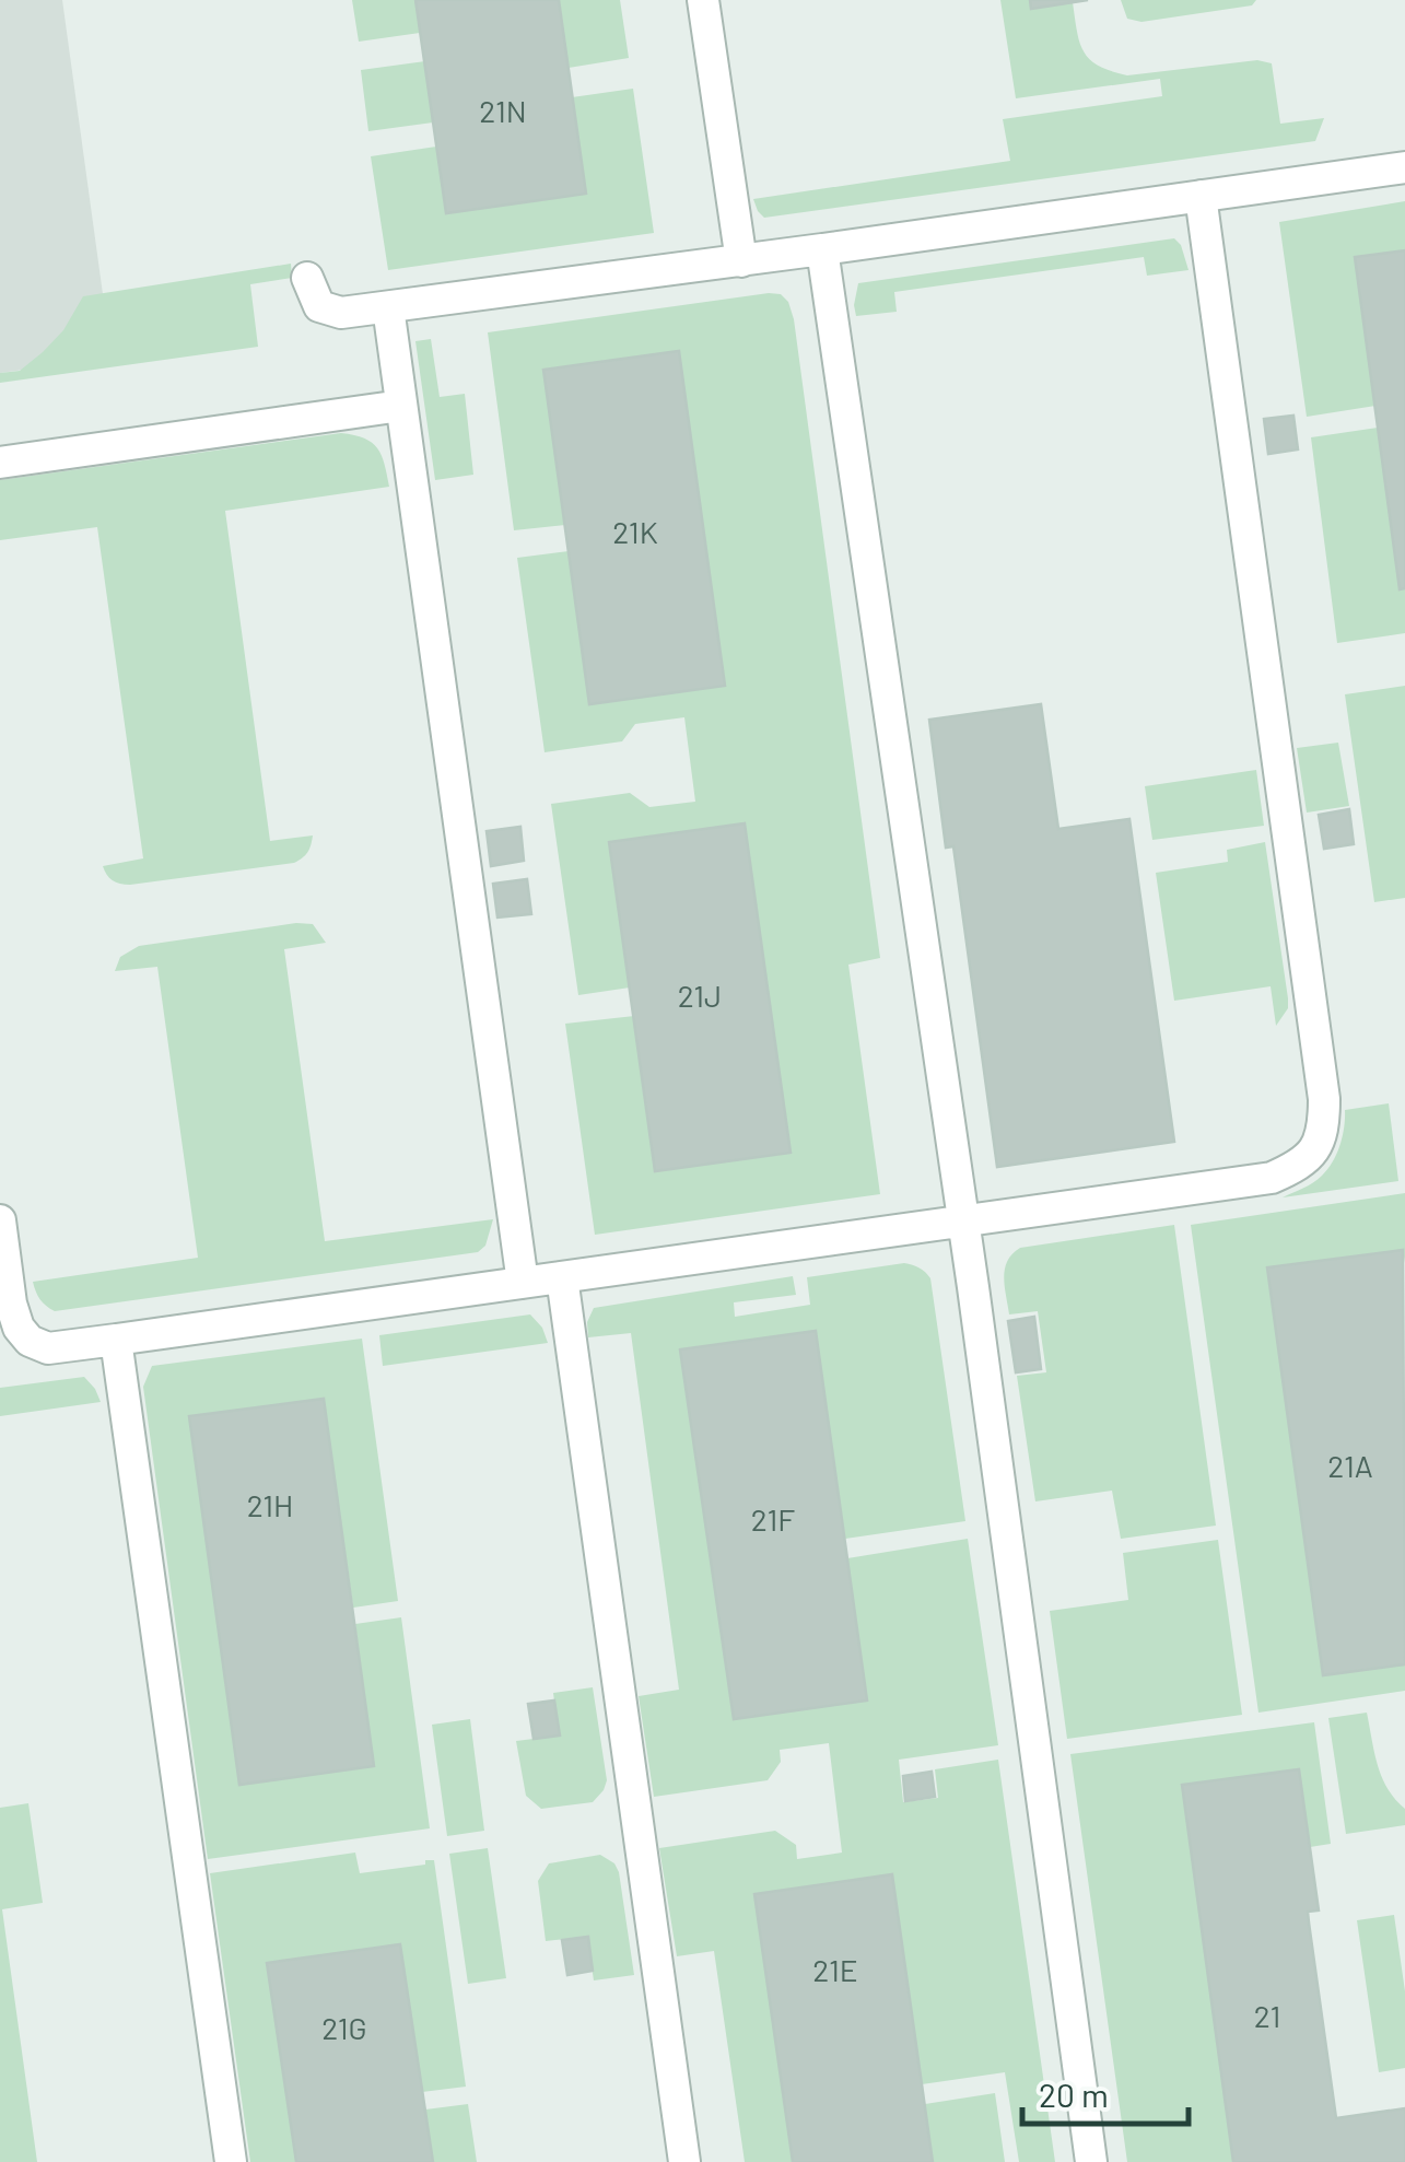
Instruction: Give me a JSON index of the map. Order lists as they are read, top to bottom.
{
  "house_numbers": [
    "21N",
    "21K",
    "21J",
    "21A",
    "21H",
    "21F",
    "21E",
    "21",
    "21G"
  ],
  "scale_bar": "20 m"
}
